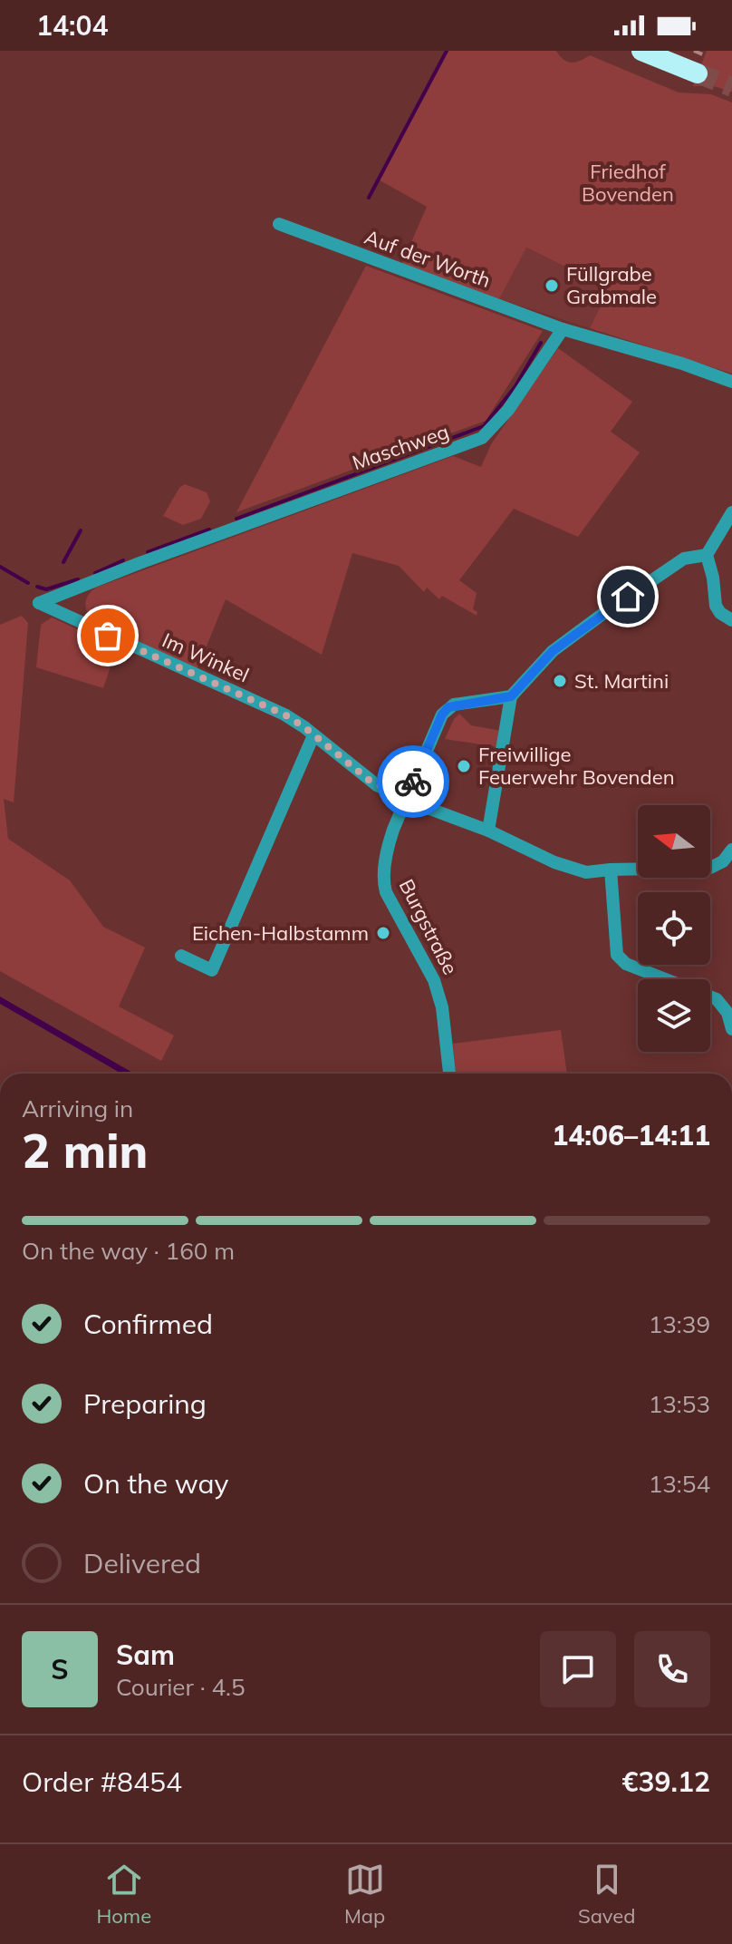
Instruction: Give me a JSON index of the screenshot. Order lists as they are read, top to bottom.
{
  "streets": {
    "street": [
      "Auf der Worth",
      "Maschweg",
      "Im Winkel",
      "Burgstraße"
    ]
  },
  "crossings": [
    ["Auf der Worth", "Maschweg"],
    ["Maschweg", "Im Winkel"],
    ["Im Winkel", "Burgstraße"]
  ],
  "parks": ["Friedhof Bovenden"],
  "places": [
    "Füllgrabe Grabmale",
    "St. Martini",
    "Freiwillige Feuerwehr Bovenden",
    "Eichen-Halbstamm"
  ],
  "north": "left",
  "page": {
    "status": "14:04",
    "heading": ["2 min", "Arriving in", "14:06–14:11"],
    "panel": [
      "Sam",
      "Courier · 4.5",
      "Order #8454",
      "€39.12"
    ],
    "bar": "On the way · 160 m",
    "list": [
      ["Confirmed", "13:39"],
      ["Preparing", "13:53"],
      ["On the way", "13:54"],
      "Delivered"
    ],
    "round": "S",
    "tabs": ["Home", "Map", "Saved"]
  }
}
